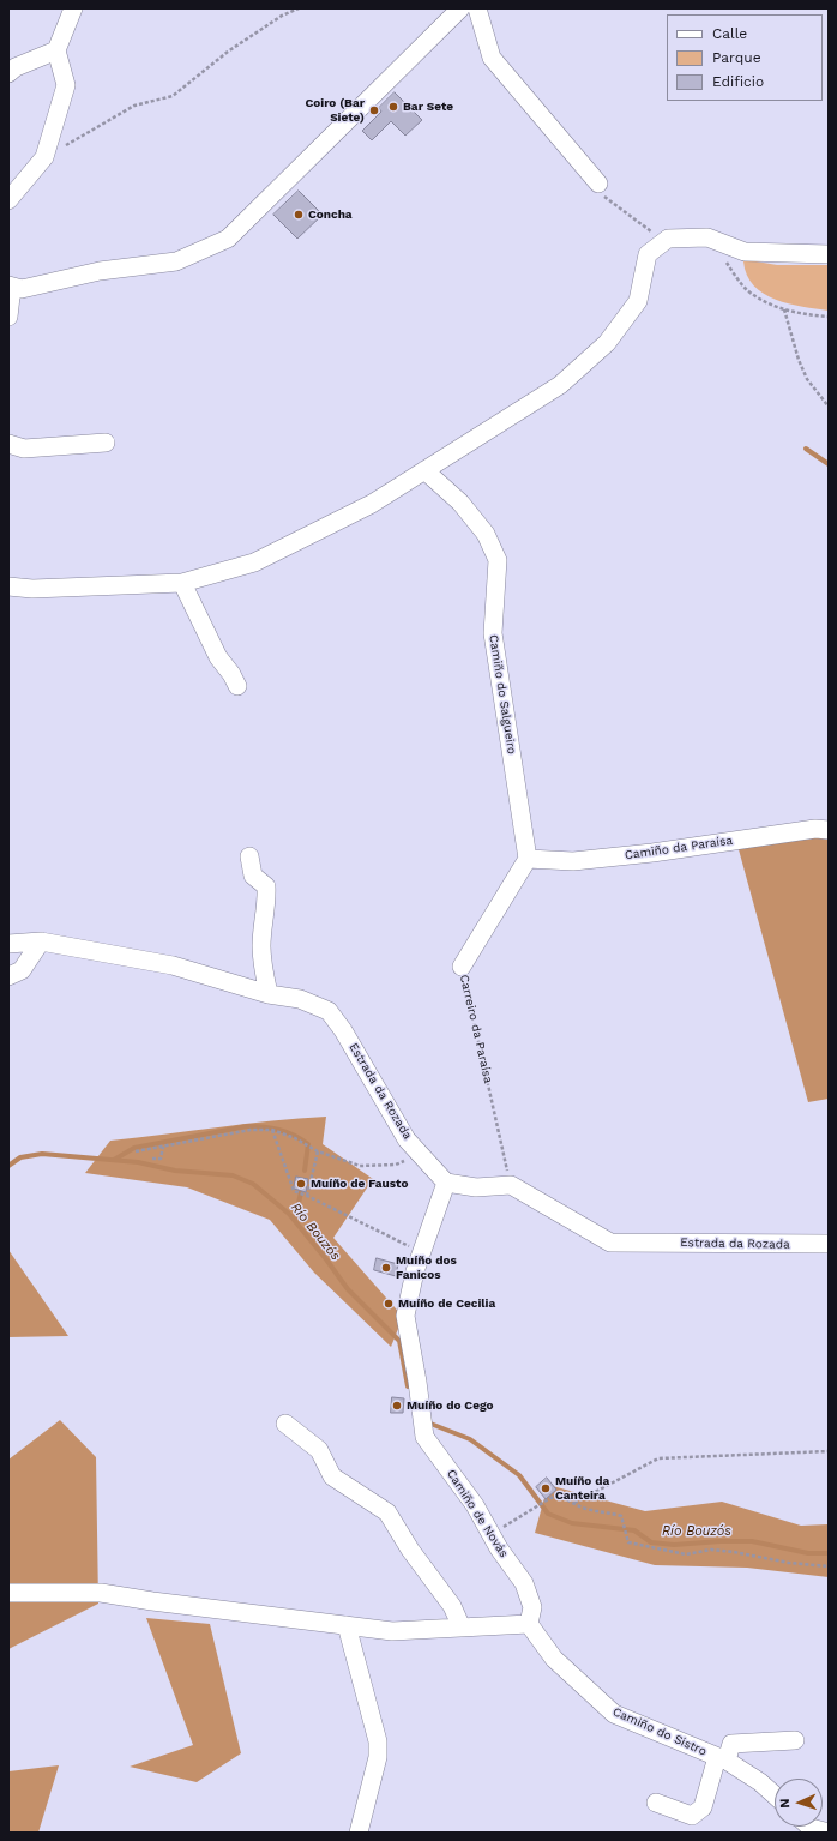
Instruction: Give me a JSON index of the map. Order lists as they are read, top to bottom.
{
  "streets": {
    "street": [
      "Camiño do Salgueiro",
      "Camiño da Paraísa",
      "Carreiro da Paraísa",
      "Estrada da Rozada",
      "Camiño de Novás",
      "Camiño do Sistro"
    ]
  },
  "crossings": [
    ["Camiño do Salgueiro", "Camiño da Paraísa"],
    ["Camiño do Salgueiro", "Carreiro da Paraísa"],
    ["Camiño da Paraísa", "Carreiro da Paraísa"],
    ["Carreiro da Paraísa", "Estrada da Rozada"],
    ["Estrada da Rozada", "Camiño de Novás"],
    ["Camiño de Novás", "Camiño do Sistro"]
  ],
  "water": ["Río Bouzós"],
  "places": [
    "Bar Sete",
    "Coiro (Bar Siete)",
    "Concha",
    "Muíño de Fausto",
    "Muíño dos Fanicos",
    "Muíño de Cecilia",
    "Muíño do Cego",
    "Muíño da Canteira"
  ],
  "legend": ["Calle", "Parque", "Edificio"],
  "north": "left"
}
